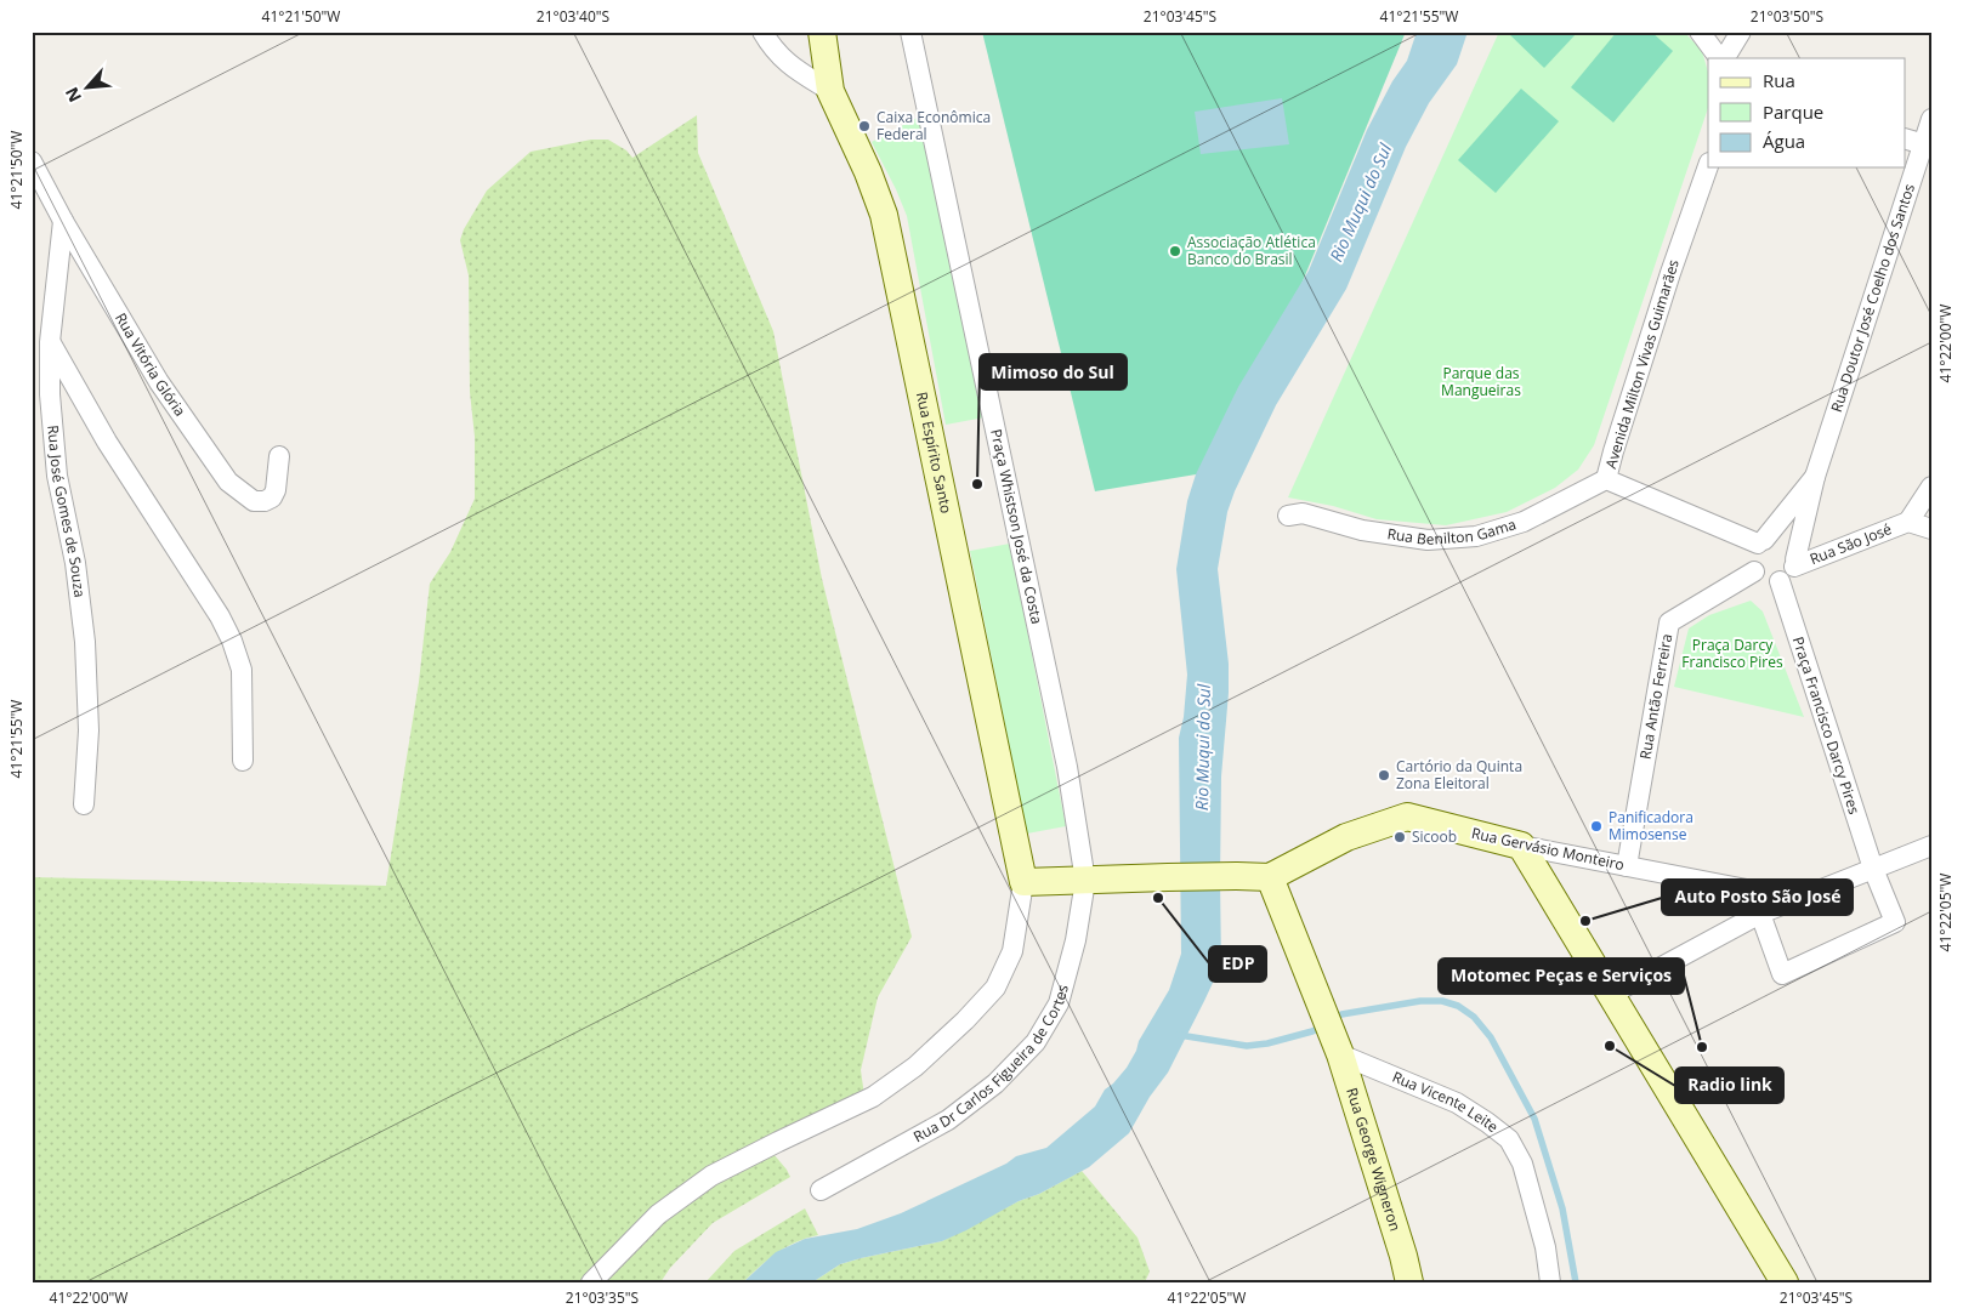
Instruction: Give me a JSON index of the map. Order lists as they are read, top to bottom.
{
  "streets": {
    "main road": ["Rua Espírito Santo", "Rua Gervásio Monteiro", "Rua George Wigneron"],
    "street": [
      "Rua Doutor José Coelho dos Santos",
      "Rua Vitória Glória",
      "Avenida Milton Vivas Guimarães",
      "Rua José Gomes de Souza",
      "Praça Whistson José da Costa",
      "Rua Benilton Gama",
      "Rua São José",
      "Rua Antão Ferreira",
      "Praça Francisco Darcy Pires",
      "Rua Dr Carlos Figueira de Cortes",
      "Rua Vicente Leite"
    ]
  },
  "crossings": [
    ["Rua Doutor José Coelho dos Santos", "Avenida Milton Vivas Guimarães"],
    ["Rua Doutor José Coelho dos Santos", "Rua São José"],
    ["Rua Doutor José Coelho dos Santos", "Rua Antão Ferreira"],
    ["Rua Doutor José Coelho dos Santos", "Praça Francisco Darcy Pires"],
    ["Rua Vitória Glória", "Rua José Gomes de Souza"],
    ["Avenida Milton Vivas Guimarães", "Rua Benilton Gama"],
    ["Avenida Milton Vivas Guimarães", "Rua São José"],
    ["Avenida Milton Vivas Guimarães", "Rua Antão Ferreira"],
    ["Avenida Milton Vivas Guimarães", "Praça Francisco Darcy Pires"],
    ["Praça Whistson José da Costa", "Rua Gervásio Monteiro"],
    ["Praça Whistson José da Costa", "Rua Dr Carlos Figueira de Cortes"],
    ["Rua São José", "Rua Antão Ferreira"],
    ["Rua São José", "Praça Francisco Darcy Pires"],
    ["Rua Antão Ferreira", "Praça Francisco Darcy Pires"],
    ["Rua Antão Ferreira", "Rua Gervásio Monteiro"],
    ["Rua Gervásio Monteiro", "Rua Dr Carlos Figueira de Cortes"],
    ["Rua Gervásio Monteiro", "Rua George Wigneron"],
    ["Rua Vicente Leite", "Rua George Wigneron"]
  ],
  "water": ["Rio Muqui do Sul"],
  "parks": ["Parque das Mangueiras", "Praça Darcy Francisco Pires"],
  "places": [
    "Caixa Econômica Federal",
    "Associação Atlética Banco do Brasil",
    "Mimoso do Sul",
    "Cartório da Quinta Zona Eleitoral",
    "Panificadora Mimosense",
    "Sicoob",
    "EDP",
    "Auto Posto São José",
    "Radio link",
    "Motomec Peças e Serviços"
  ],
  "legend": ["Rua", "Parque", "Água"],
  "north": "bottom left",
  "coordinates": [
    "41°21'50\"W",
    "21°03'40\"S",
    "21°03'45\"S",
    "41°21'55\"W",
    "21°03'50\"S",
    "41°22'00\"W",
    "41°22'05\"W",
    "21°03'35\"S"
  ]
}
